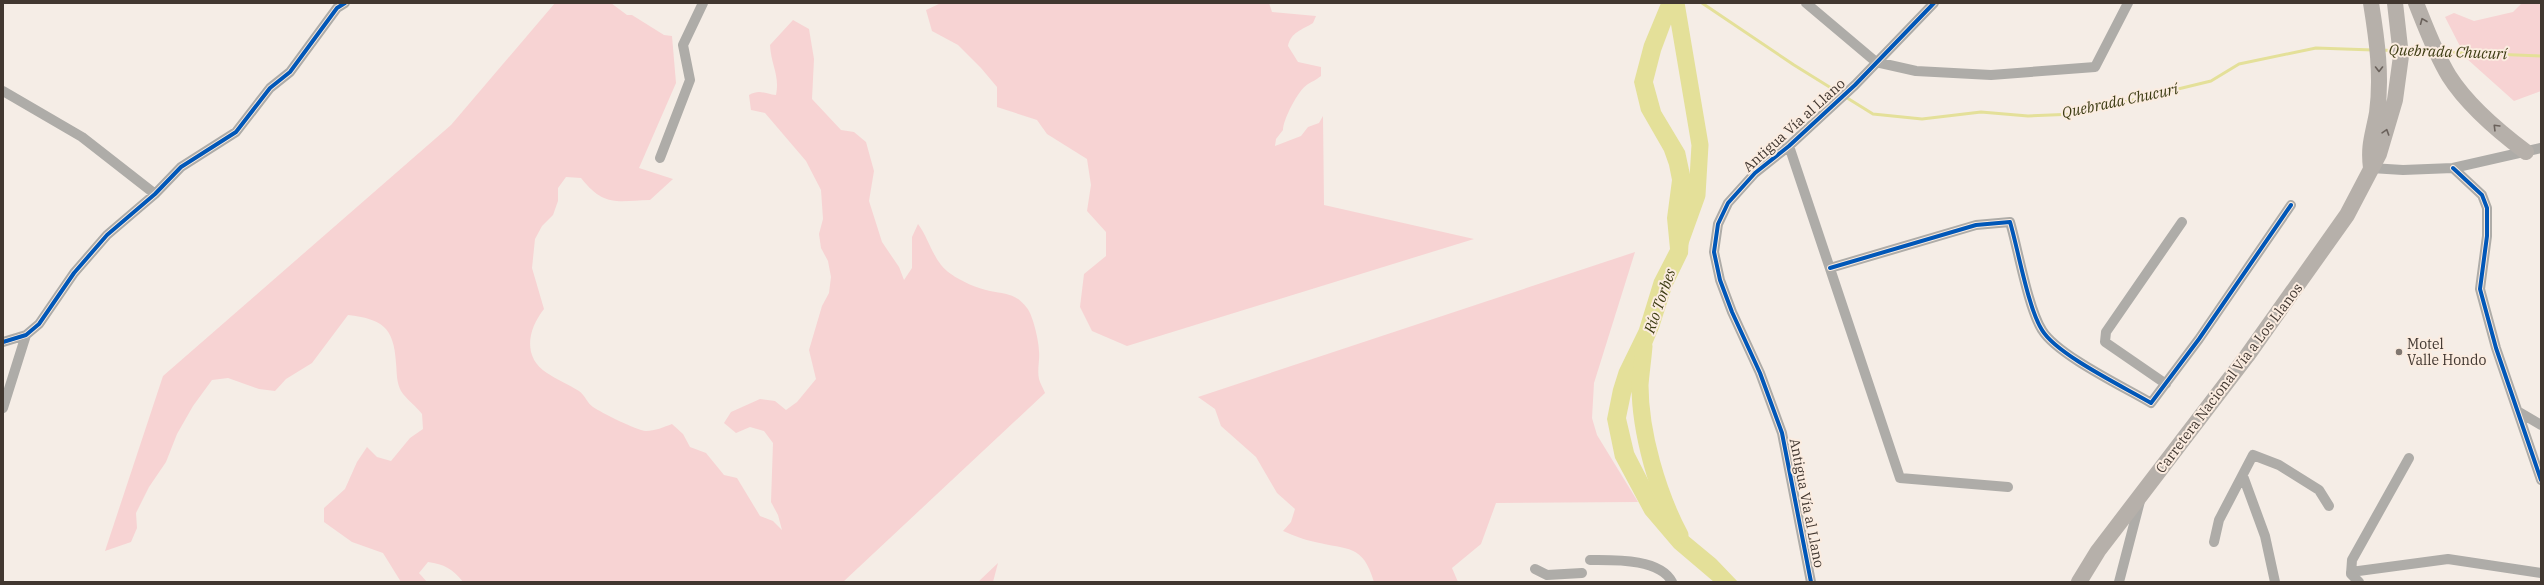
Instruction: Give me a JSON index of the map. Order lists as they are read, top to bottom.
{
  "streets": {
    "highway": ["Carretera Nacional Vía a Los Llanos"],
    "street": ["Antigua Vía al Llano"]
  },
  "water": ["Quebrada Chucurí", "Río Torbes"],
  "places": ["Motel Valle Hondo"]
}
